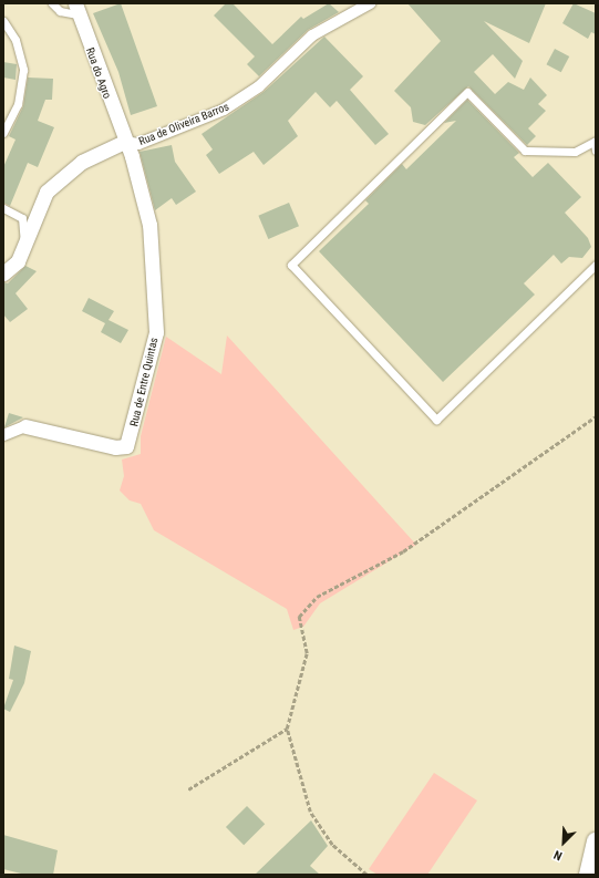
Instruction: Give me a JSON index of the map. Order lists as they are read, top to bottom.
{
  "streets": {
    "street": ["Rua do Agro", "Rua de Oliveira Barros", "Rua de Entre Quintas"]
  },
  "crossings": [
    ["Rua do Agro", "Rua de Oliveira Barros"],
    ["Rua do Agro", "Rua de Entre Quintas"],
    ["Rua de Oliveira Barros", "Rua de Entre Quintas"]
  ],
  "north": "bottom left"
}
